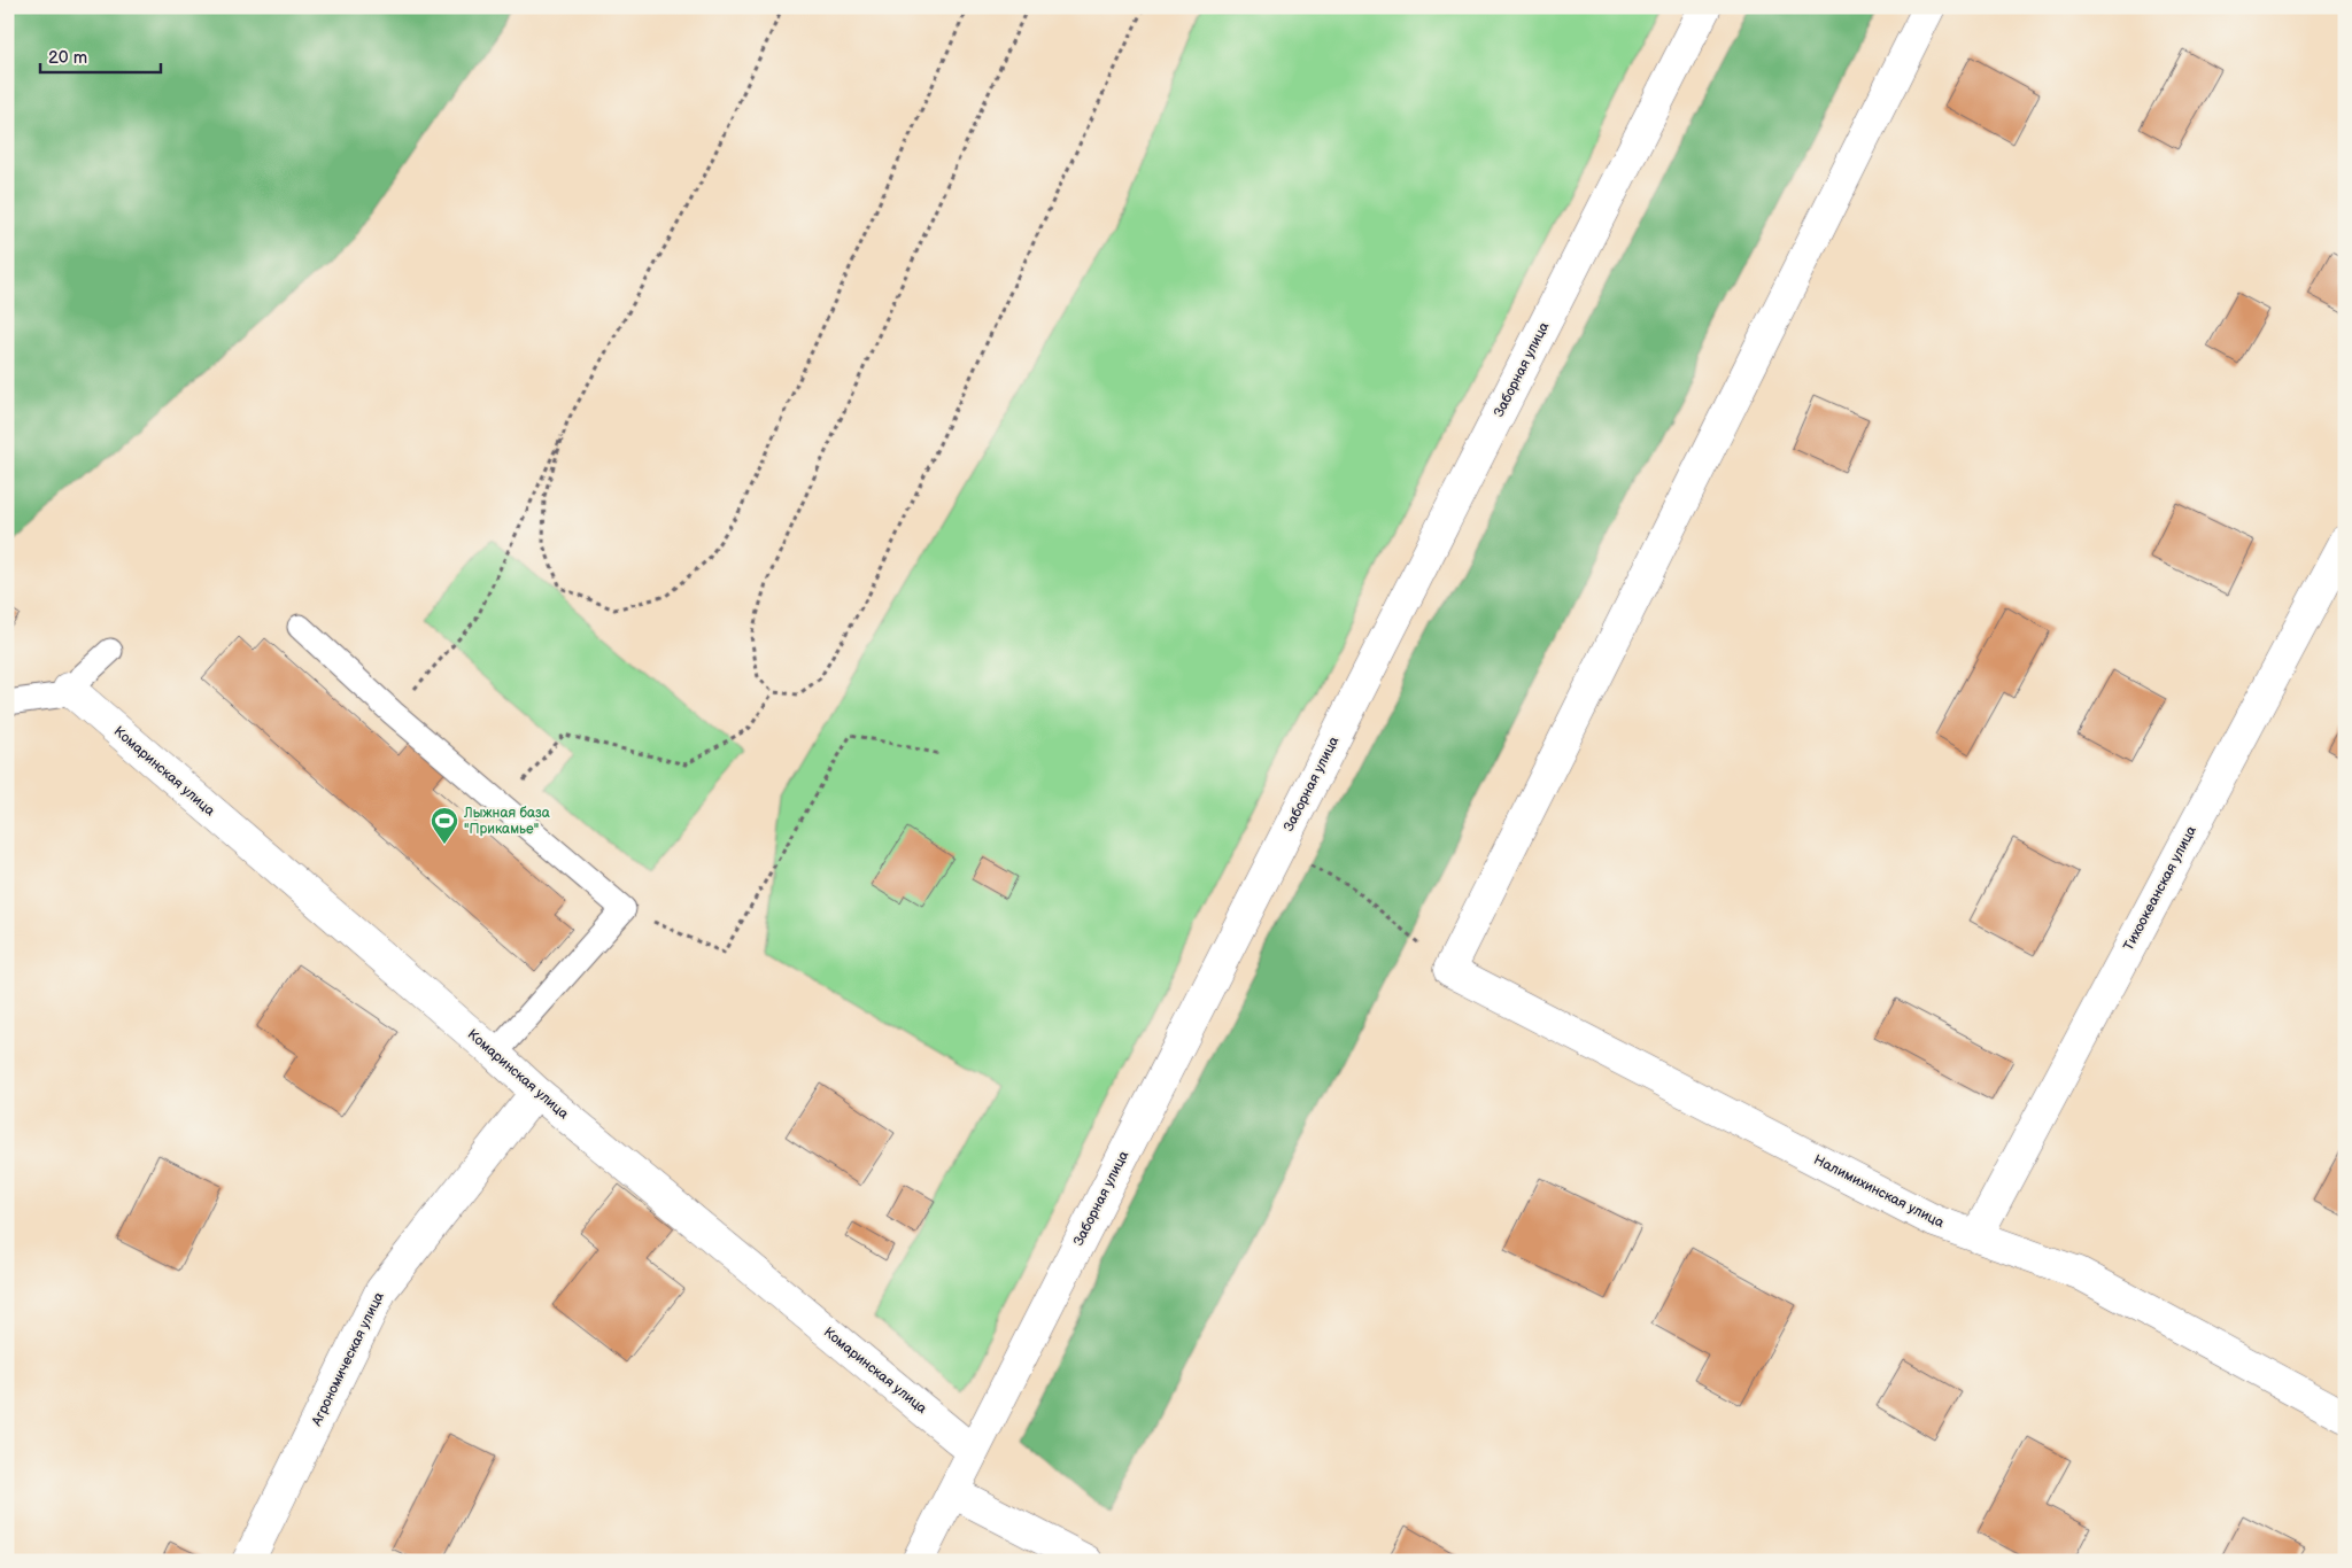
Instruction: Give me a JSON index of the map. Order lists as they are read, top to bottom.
{
  "streets": {
    "street": [
      "Заборная улица",
      "Комаринская улица",
      "Тихоокеанская улица",
      "Налимихинская улица",
      "Агрономическая улица"
    ]
  },
  "crossings": [
    ["Заборная улица", "Комаринская улица"],
    ["Комаринская улица", "Агрономическая улица"],
    ["Тихоокеанская улица", "Налимихинская улица"]
  ],
  "places": {
    "sports": ["Лыжная база \"Прикамье\""]
  },
  "scale_bar": "20 m"
}
